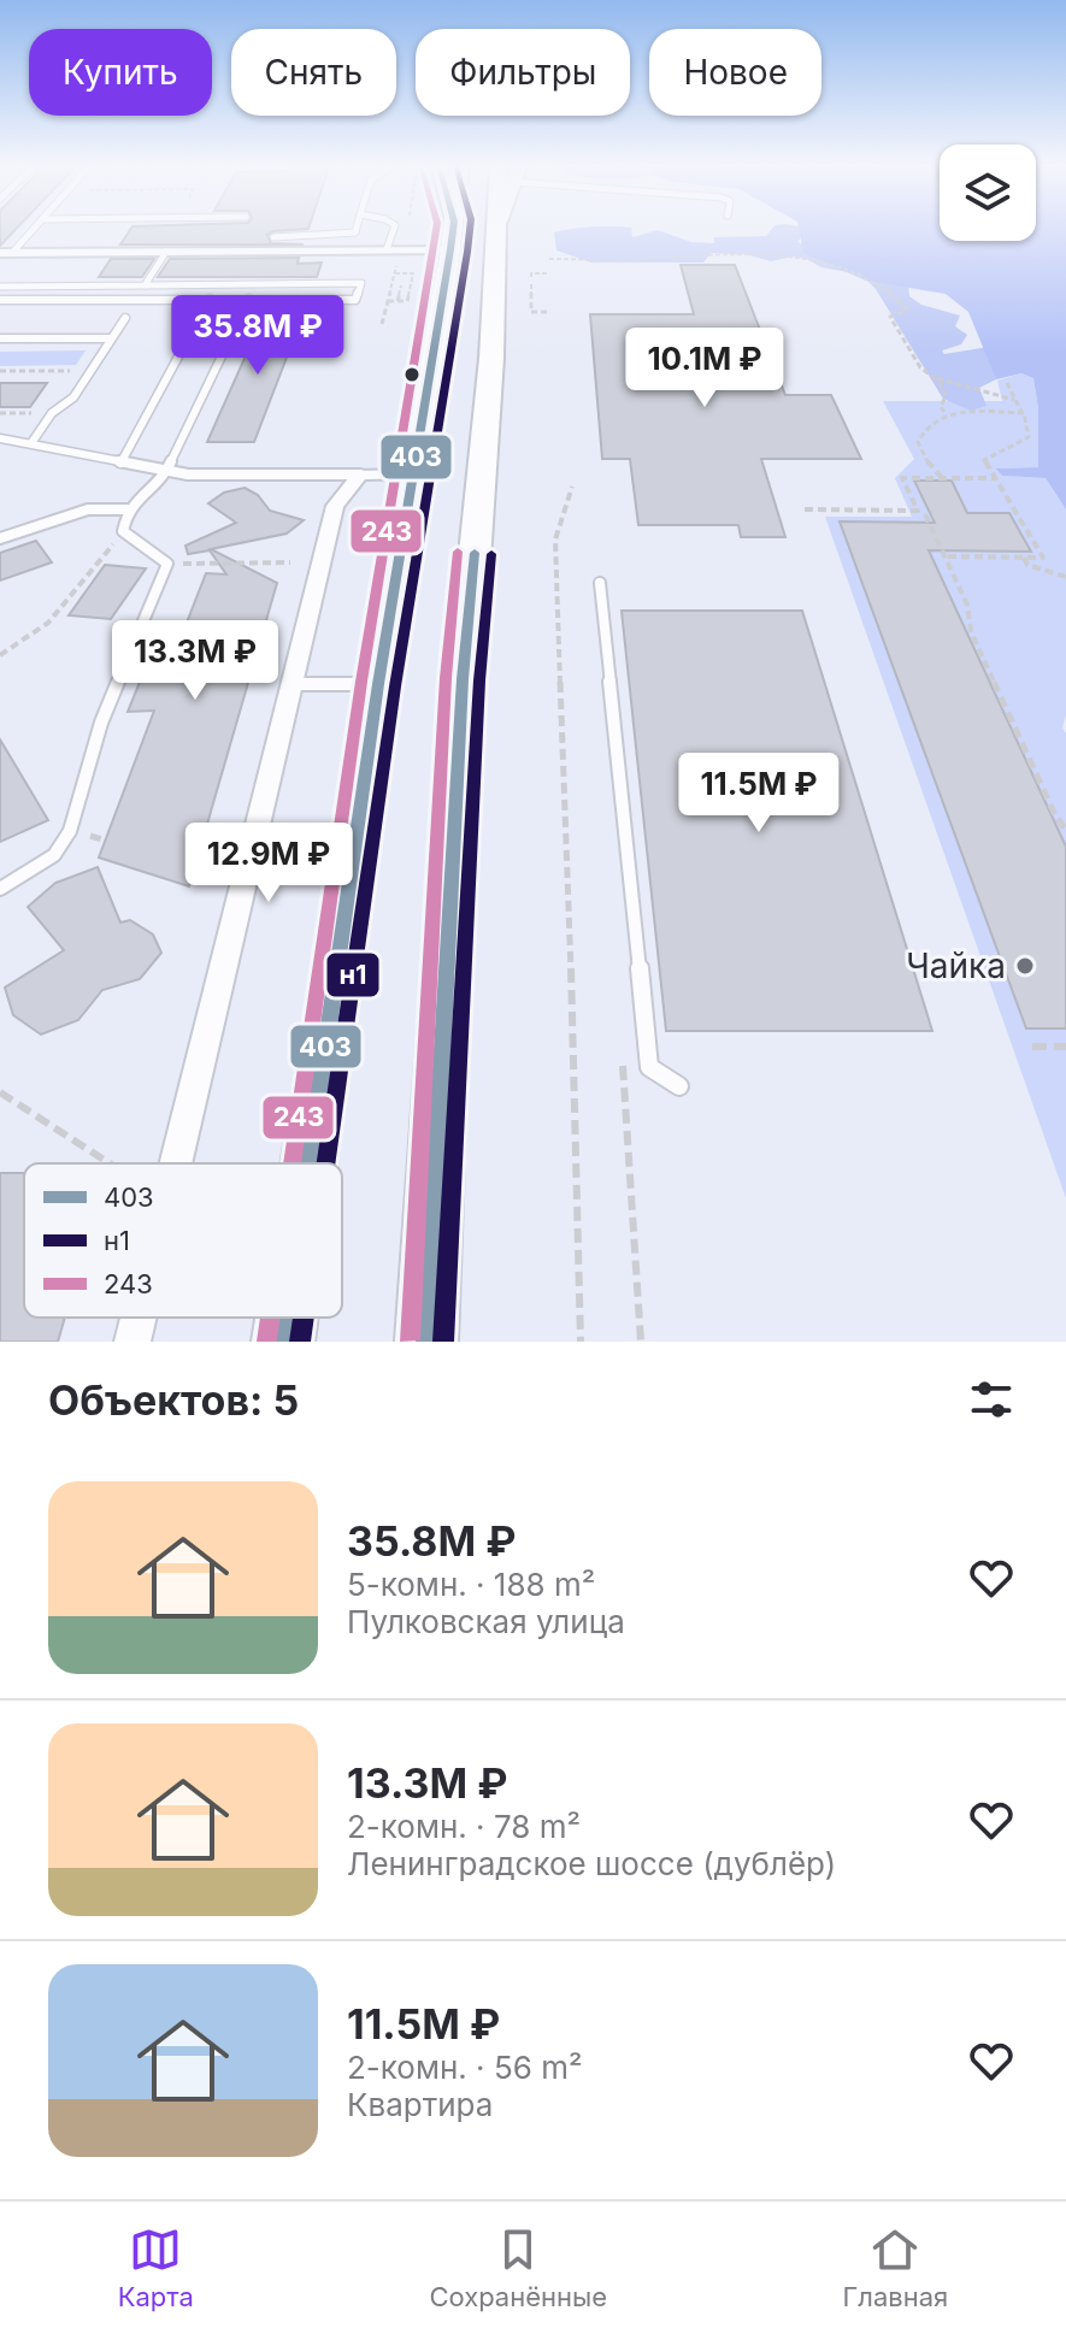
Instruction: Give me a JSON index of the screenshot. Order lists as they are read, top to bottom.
{
  "places": ["Чайка"],
  "lines": ["transit line 403", "transit line н1", "transit line 243"],
  "legend": ["403", "н1", "243"],
  "page": {
    "chip": [
      "Купить",
      "Снять",
      "Фильтры",
      "Новое"
    ],
    "price": [
      "35.8M ₽",
      "10.1M ₽",
      "13.3M ₽",
      "11.5M ₽",
      "12.9M ₽"
    ],
    "heading": "Объектов: 5",
    "list": [
      {
        "name": "35.8M ₽",
        "note": "5-комн. · 188 m² · Пулковская улица"
      },
      {
        "name": "13.3M ₽",
        "note": "2-комн. · 78 m² · Ленинградское шоссе (дублёр)"
      },
      {
        "name": "11.5M ₽",
        "note": "2-комн. · 56 m² · Квартира"
      }
    ],
    "tabs": ["Карта", "Сохранённые", "Главная"]
  }
}
